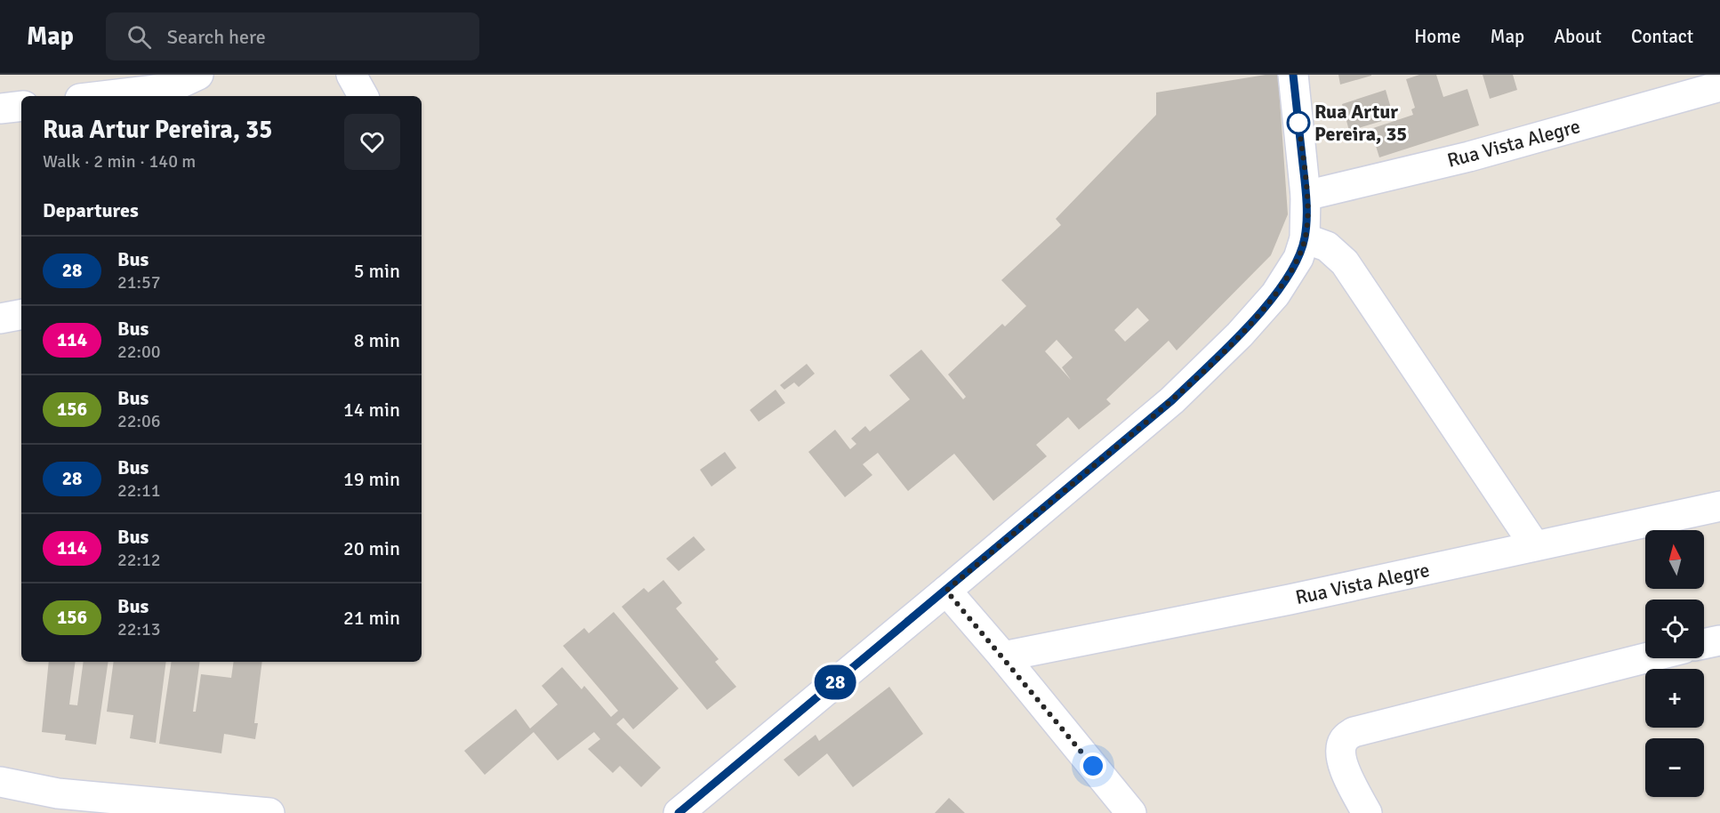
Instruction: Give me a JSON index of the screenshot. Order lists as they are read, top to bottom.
{
  "streets": {
    "street": ["Rua Vista Alegre"]
  },
  "places": ["Rua Artur Pereira, 35"],
  "lines": ["bus line 28"],
  "north": "top",
  "page": {
    "header": "Map",
    "search": "Search here",
    "nav": [
      "Home",
      "Map",
      "About",
      "Contact"
    ],
    "on_map": "28",
    "heading": [
      ["Rua Artur Pereira, 35", "Walk · 2 min · 140 m"],
      "Departures"
    ],
    "list": [
      {
        "mark": "28",
        "name": "Bus",
        "note": "21:57",
        "value": "5 min"
      },
      {
        "mark": "114",
        "name": "Bus",
        "note": "22:00",
        "value": "8 min"
      },
      {
        "mark": "156",
        "name": "Bus",
        "note": "22:06",
        "value": "14 min"
      },
      {
        "mark": "28",
        "name": "Bus",
        "note": "22:11",
        "value": "19 min"
      },
      {
        "mark": "114",
        "name": "Bus",
        "note": "22:12",
        "value": "20 min"
      },
      {
        "mark": "156",
        "name": "Bus",
        "note": "22:13",
        "value": "21 min"
      }
    ],
    "map_buttons": ["+", "−"]
  }
}
